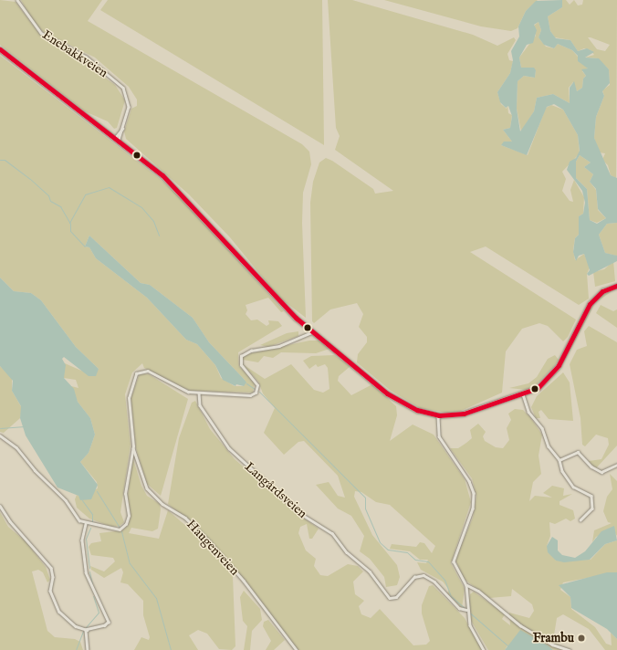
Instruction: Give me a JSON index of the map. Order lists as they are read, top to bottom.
{
  "streets": {
    "street": ["Enebakkveien", "Langårdsveien", "Haugenveien"]
  },
  "places": ["Frambu"]
}
